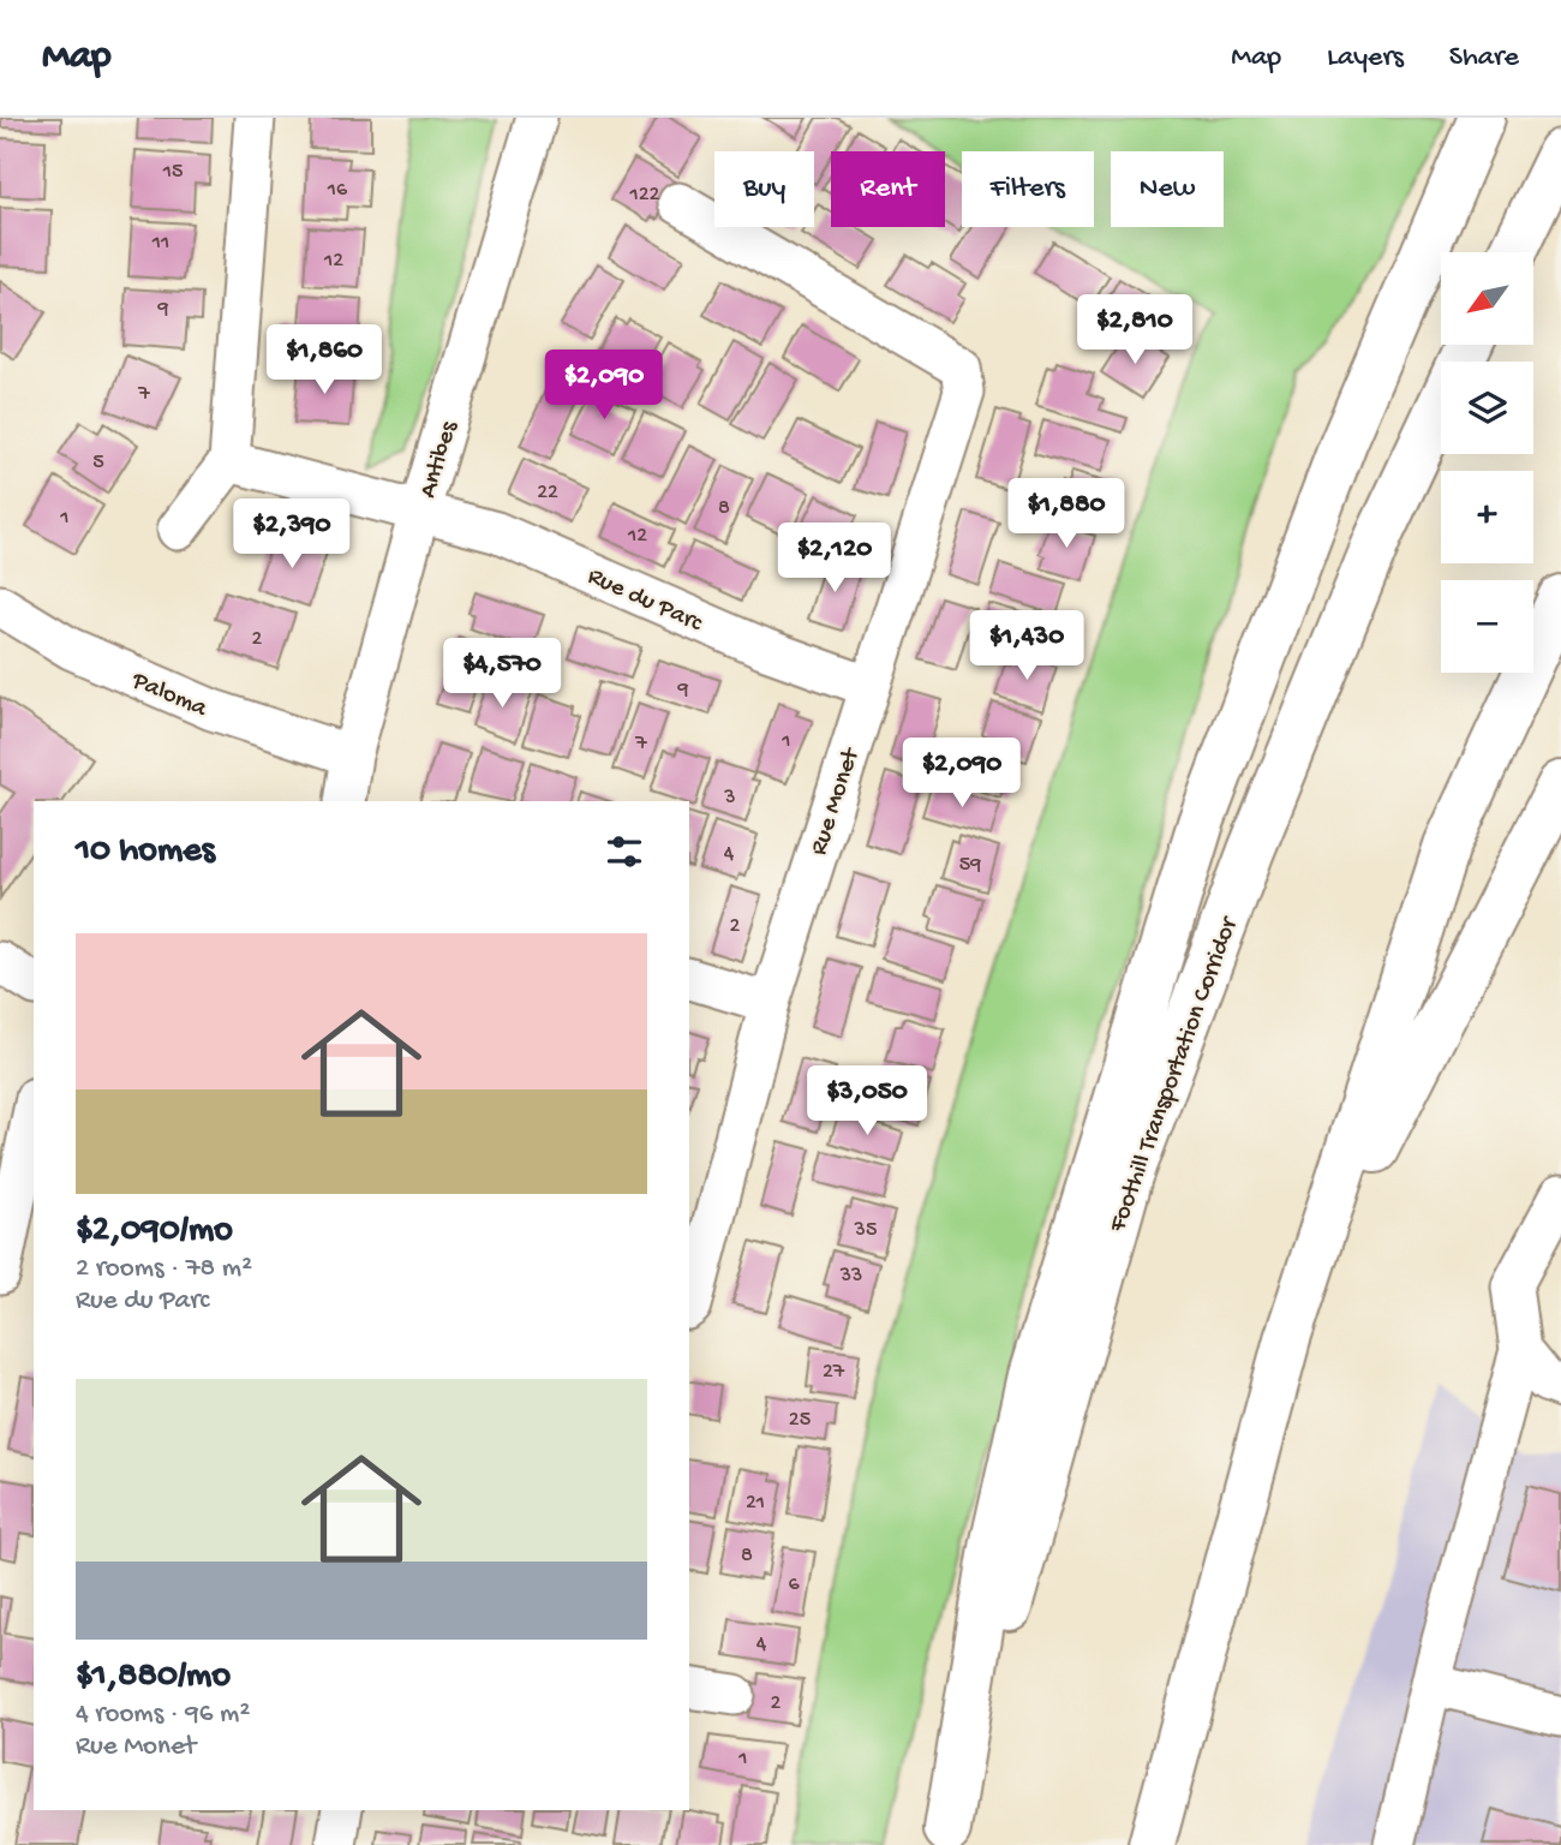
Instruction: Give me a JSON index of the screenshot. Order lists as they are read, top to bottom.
{
  "streets": {
    "highway": ["Foothill Transportation Corridor"],
    "street": [
      "Antibes",
      "Rue du Parc",
      "Paloma",
      "Rue Monet"
    ]
  },
  "crossings": [
    ["Antibes", "Rue du Parc"],
    ["Antibes", "Paloma"],
    ["Rue du Parc", "Rue Monet"]
  ],
  "house_numbers": [
    "15",
    "16",
    "122",
    "11",
    "12",
    "9",
    "7",
    "5",
    "22",
    "8",
    "1",
    "12",
    "2",
    "9",
    "1",
    "7",
    "3",
    "4",
    "59",
    "2",
    "35",
    "33",
    "27",
    "25",
    "21",
    "8",
    "6",
    "4",
    "2",
    "1"
  ],
  "north": "bottom left",
  "page": {
    "header": "Map",
    "nav": ["Map", "Layers", "Share"],
    "chip": [
      "Buy",
      "Rent",
      "Filters",
      "New"
    ],
    "map_buttons": ["+", "−"],
    "price": [
      "$2,810",
      "$1,860",
      "$2,090",
      "$1,880",
      "$2,390",
      "$2,120",
      "$1,430",
      "$4,570",
      "$2,090",
      "$3,050"
    ],
    "heading": "10 homes",
    "list": [
      {
        "name": "$2,090/mo",
        "note": "2 rooms · 78 m² · Rue du Parc"
      },
      {
        "name": "$1,880/mo",
        "note": "4 rooms · 96 m² · Rue Monet"
      }
    ]
  }
}
